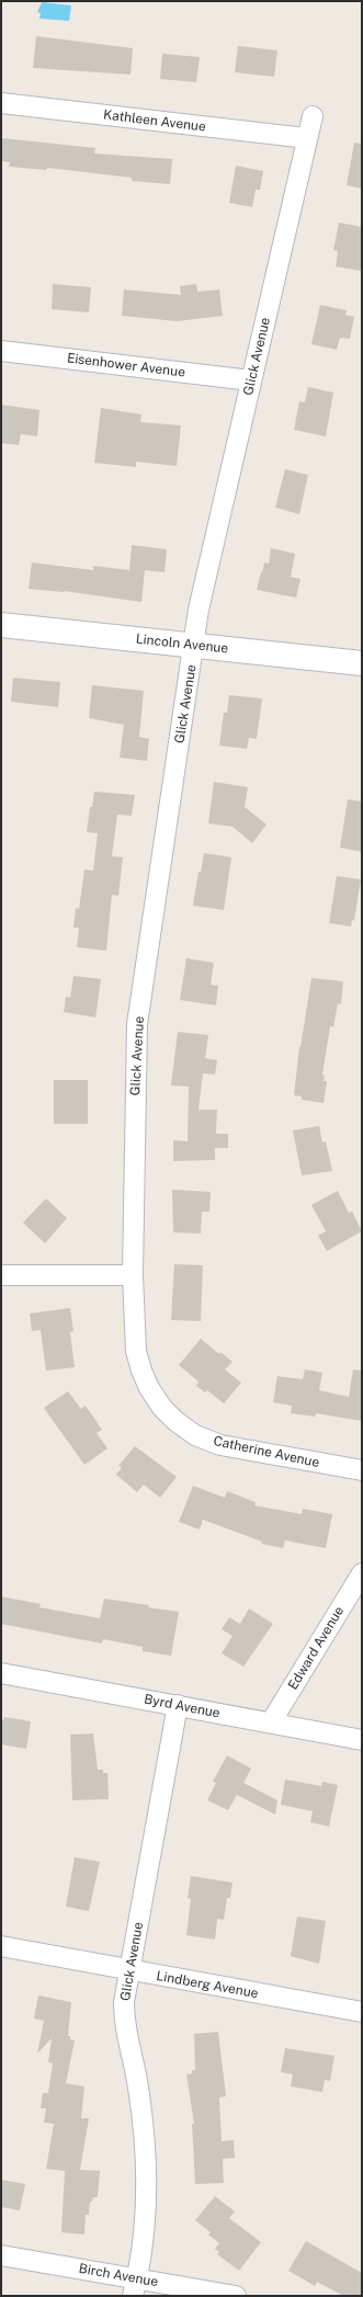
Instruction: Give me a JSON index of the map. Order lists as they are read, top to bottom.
{
  "streets": {
    "street": [
      "Kathleen Avenue",
      "Glick Avenue",
      "Eisenhower Avenue",
      "Lincoln Avenue",
      "Catherine Avenue",
      "Edward Avenue",
      "Byrd Avenue",
      "Lindberg Avenue",
      "Birch Avenue"
    ]
  },
  "crossings": [
    ["Kathleen Avenue", "Glick Avenue"],
    ["Glick Avenue", "Eisenhower Avenue"],
    ["Glick Avenue", "Lincoln Avenue"],
    ["Glick Avenue", "Catherine Avenue"],
    ["Glick Avenue", "Byrd Avenue"],
    ["Glick Avenue", "Lindberg Avenue"],
    ["Glick Avenue", "Birch Avenue"],
    ["Edward Avenue", "Byrd Avenue"]
  ]
}
